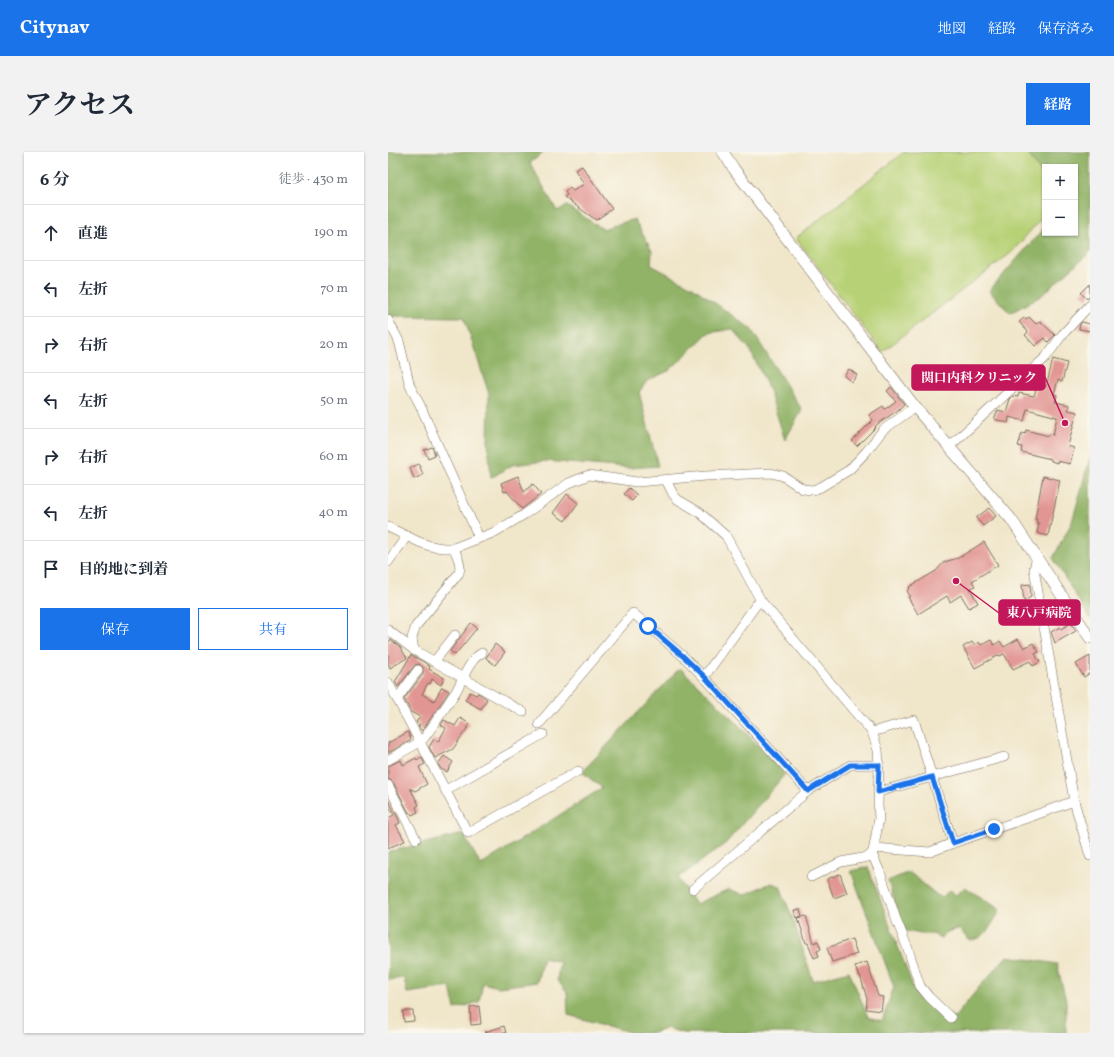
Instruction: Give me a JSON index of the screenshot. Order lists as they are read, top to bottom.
{
  "places": ["関口内科クリニック", "東八戸病院"],
  "page": {
    "header": "Citynav",
    "nav": ["地図", "経路", "保存済み"],
    "title": "アクセス",
    "buttons": [
      "経路",
      ["保存", "共有"]
    ],
    "heading": ["6 分", "徒歩 · 430 m"],
    "map_buttons": ["+", "−"],
    "list": [
      ["直進", "190 m"],
      ["左折", "70 m"],
      ["右折", "20 m"],
      ["左折", "50 m"],
      ["右折", "60 m"],
      ["左折", "40 m"],
      "目的地に到着"
    ]
  }
}
